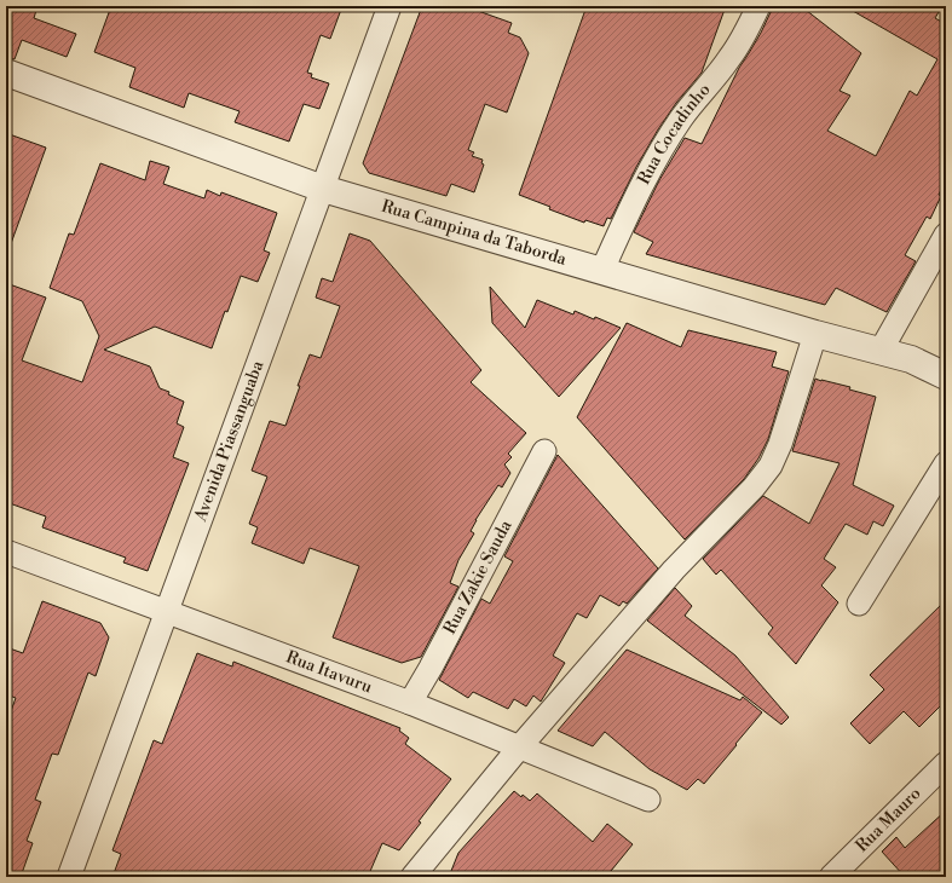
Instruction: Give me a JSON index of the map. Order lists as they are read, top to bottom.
{
  "streets": {
    "street": [
      "Rua Cocadinho",
      "Rua Campina da Taborda",
      "Avenida Piassanguaba",
      "Rua Zakie Sauda",
      "Rua Itavuru",
      "Rua Mauro"
    ]
  },
  "crossings": [
    ["Rua Cocadinho", "Rua Campina da Taborda"],
    ["Rua Campina da Taborda", "Avenida Piassanguaba"],
    ["Avenida Piassanguaba", "Rua Itavuru"],
    ["Rua Zakie Sauda", "Rua Itavuru"]
  ]
}
